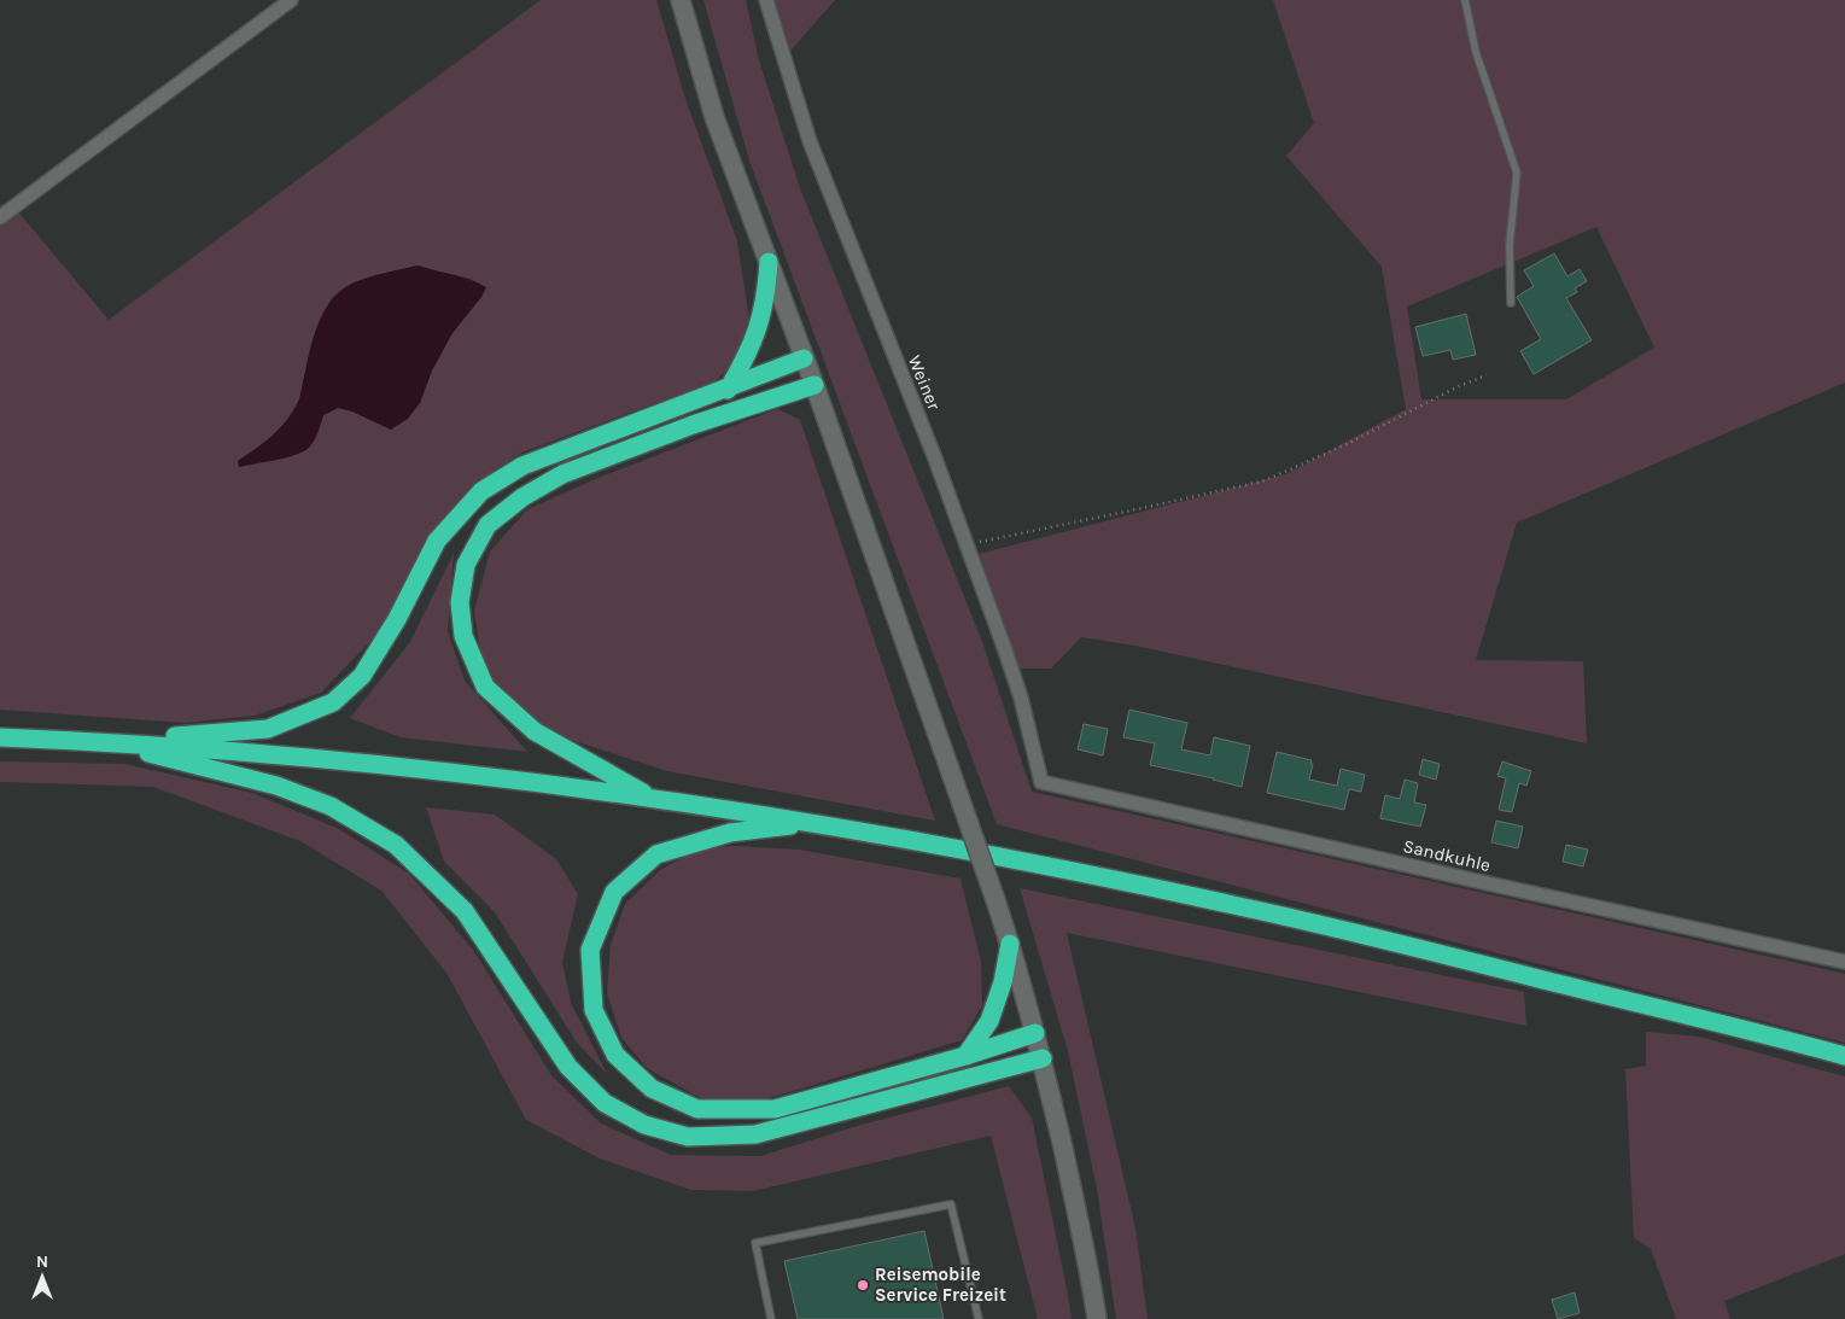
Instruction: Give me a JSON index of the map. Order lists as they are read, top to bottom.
{
  "streets": {
    "street": ["Weiner", "Sandkuhle"]
  },
  "crossings": [
    ["Weiner", "Sandkuhle"]
  ],
  "places": ["Reisemobile Service Freizeit"],
  "north": "top"
}
